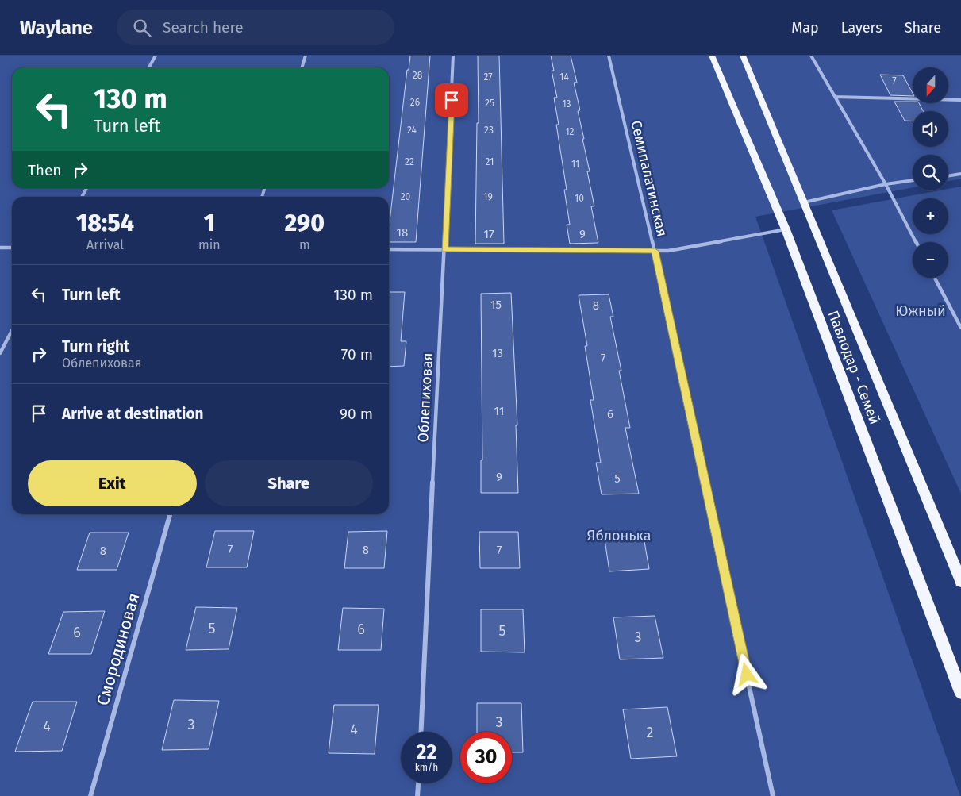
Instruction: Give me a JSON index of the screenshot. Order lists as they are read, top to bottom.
{
  "streets": {
    "highway": ["Павлодар - Семей"],
    "street": ["Семипалатинская", "Облепиховая", "Смородиновая"]
  },
  "parks": ["Южный", "Яблонька"],
  "house_numbers": [
    "28",
    "27",
    "14",
    "7",
    "26",
    "25",
    "13",
    "24",
    "23",
    "12",
    "22",
    "21",
    "11",
    "20",
    "19",
    "10",
    "18",
    "17",
    "9",
    "15",
    "8",
    "13",
    "7",
    "11",
    "6",
    "9",
    "5",
    "7",
    "8",
    "7",
    "8",
    "5",
    "6",
    "5",
    "6",
    "3",
    "3",
    "3",
    "4",
    "4",
    "2"
  ],
  "north": "bottom",
  "page": {
    "header": "Waylane",
    "search": "Search here",
    "nav": ["Map", "Layers", "Share"],
    "map_buttons": ["+", "−"],
    "turn": ["130 m", "Turn left"],
    "then": "Then",
    "eta": [
      "18:54",
      "Arrival",
      "1",
      "min",
      "290",
      "m"
    ],
    "list": [
      {
        "name": "Turn left",
        "value": "130 m"
      },
      {
        "name": "Turn right",
        "note": "Облепиховая",
        "value": "70 m"
      },
      {
        "name": "Arrive at destination",
        "value": "90 m"
      }
    ],
    "buttons": ["Exit", "Share"],
    "speed": "22 km/h",
    "limit": "30"
  }
}
